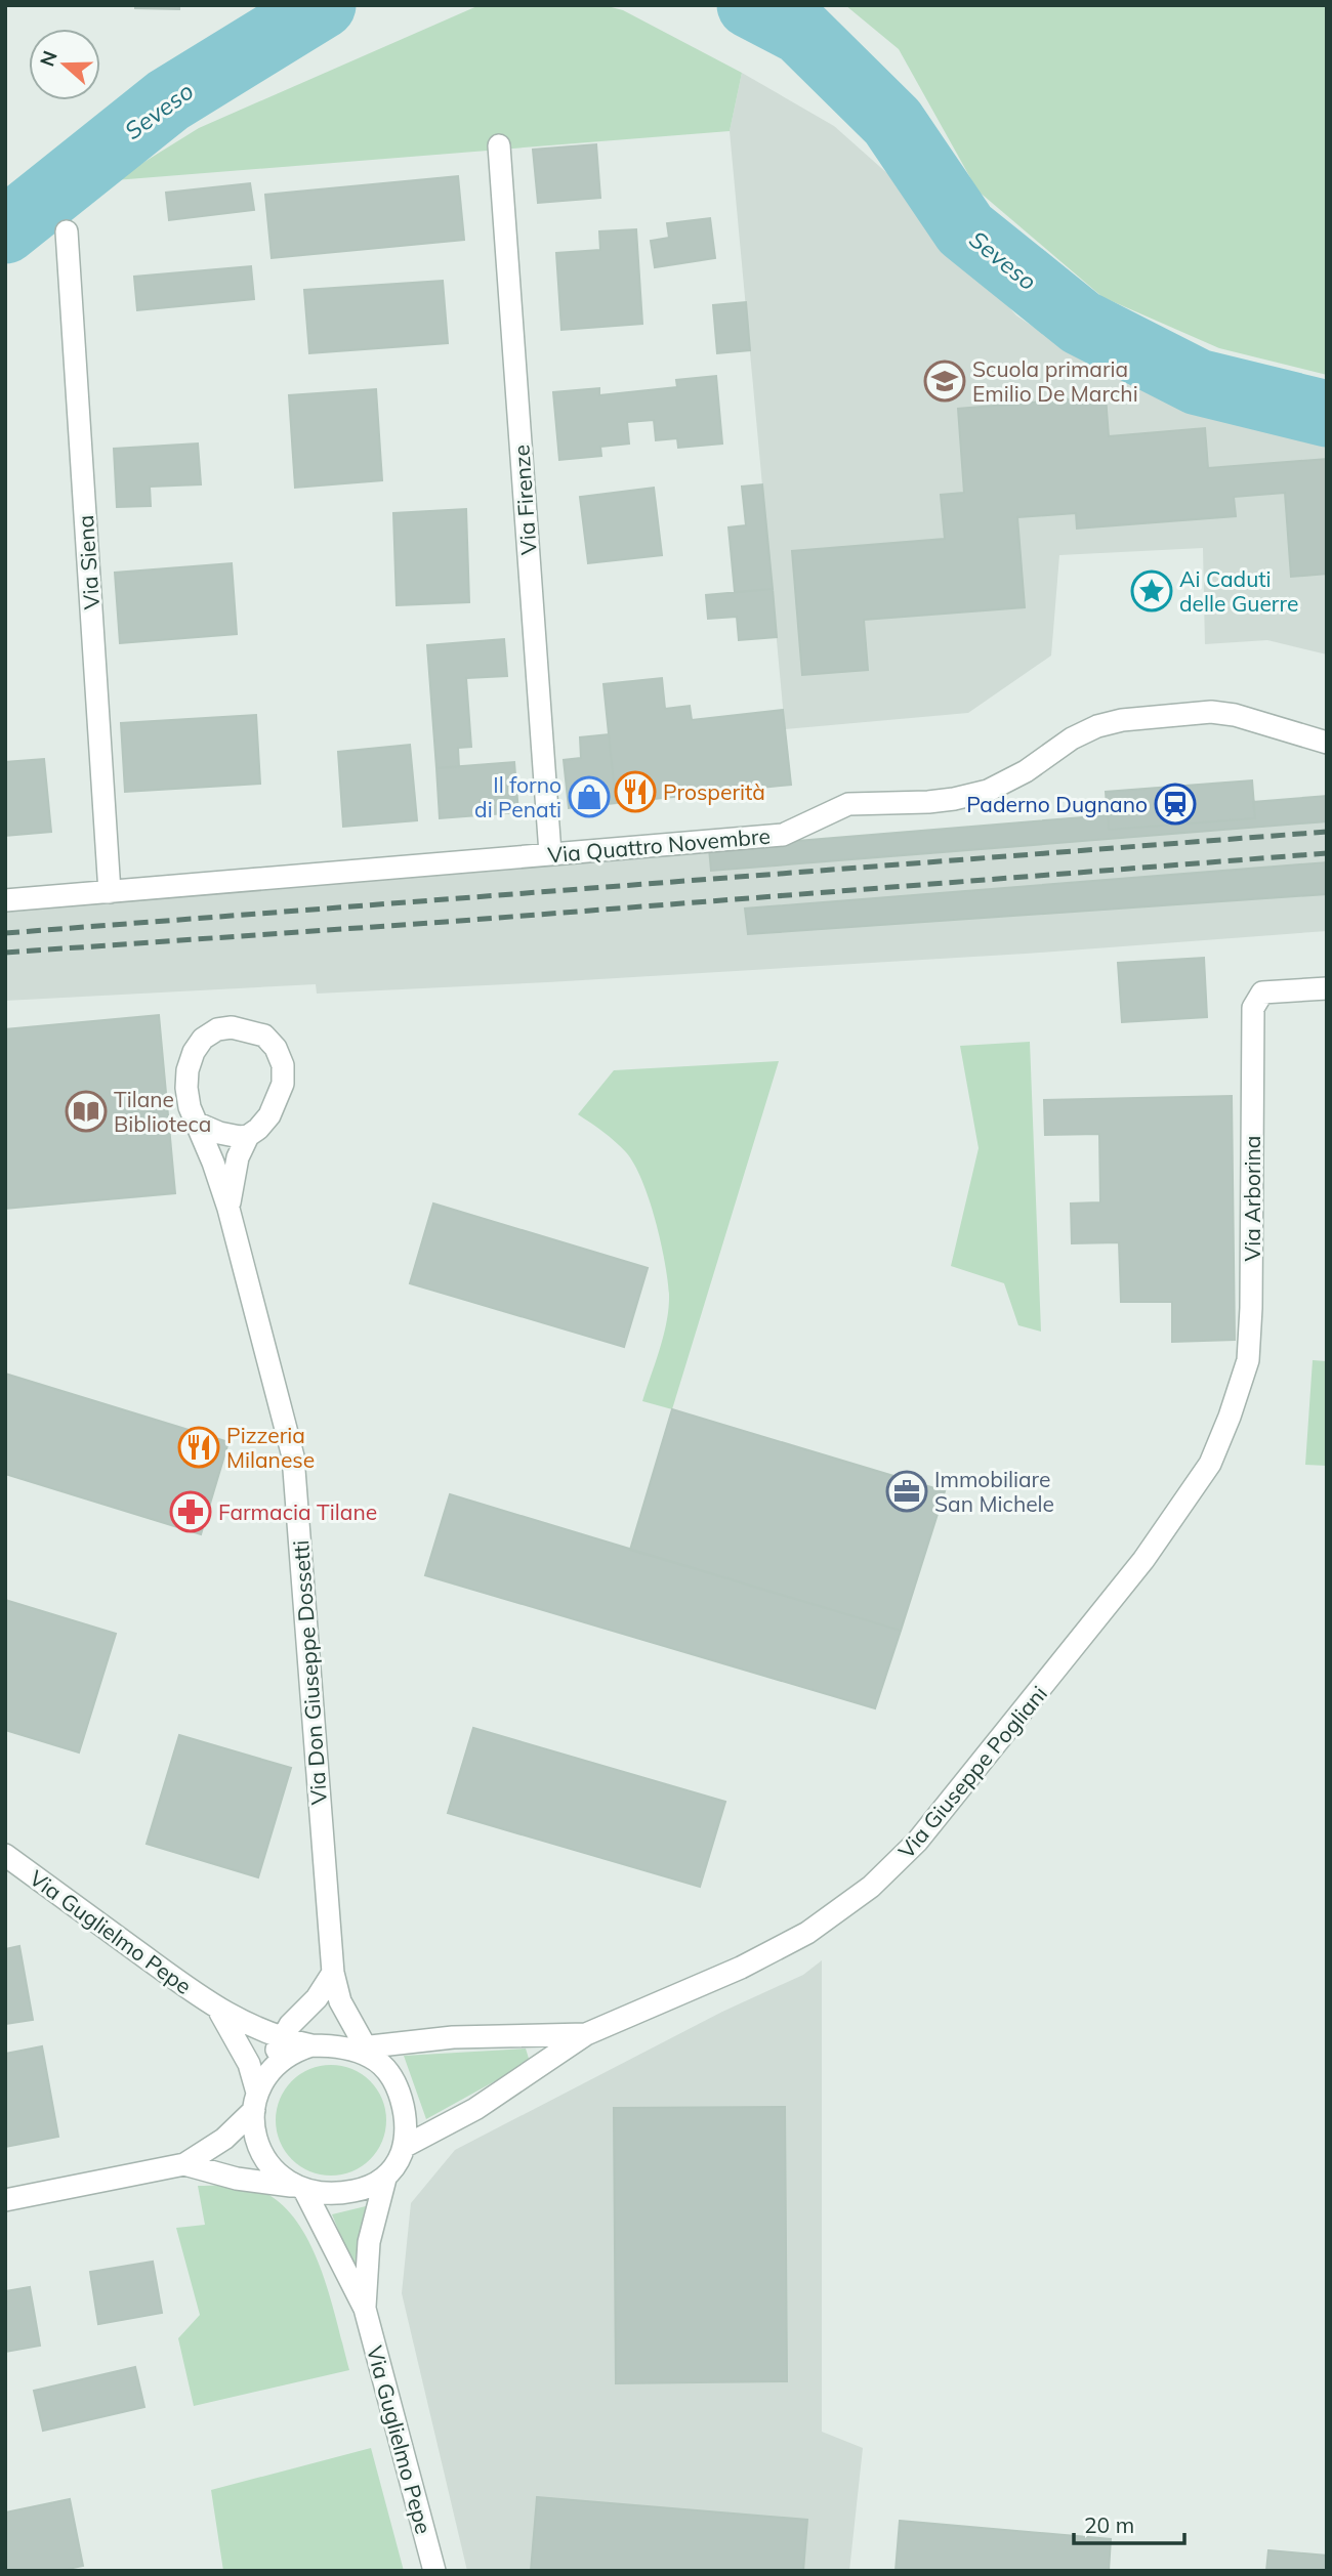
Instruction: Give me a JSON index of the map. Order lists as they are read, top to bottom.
{
  "streets": {
    "street": [
      "Via Firenze",
      "Via Siena",
      "Via Quattro Novembre",
      "Via Arborina",
      "Via Don Giuseppe Dossetti",
      "Via Giuseppe Pogliani",
      "Via Guglielmo Pepe"
    ]
  },
  "crossings": [
    ["Via Firenze", "Via Quattro Novembre"],
    ["Via Siena", "Via Quattro Novembre"],
    ["Via Arborina", "Via Giuseppe Pogliani"],
    ["Via Don Giuseppe Dossetti", "Via Giuseppe Pogliani"],
    ["Via Don Giuseppe Dossetti", "Via Guglielmo Pepe"],
    ["Via Giuseppe Pogliani", "Via Guglielmo Pepe"]
  ],
  "water": ["Seveso"],
  "places": {
    "school or university": ["Scuola primaria Emilio De Marchi"],
    "place": ["Ai Caduti delle Guerre"],
    "restaurant": ["Prosperità", "Pizzeria Milanese"],
    "shop": ["Il forno di Penati"],
    "station": ["Paderno Dugnano"],
    "library": ["Tilane Biblioteca"],
    "office": ["Immobiliare San Michele"],
    "pharmacy": ["Farmacia Tilane"]
  },
  "scale_bar": "20 m",
  "north": "left"
}
